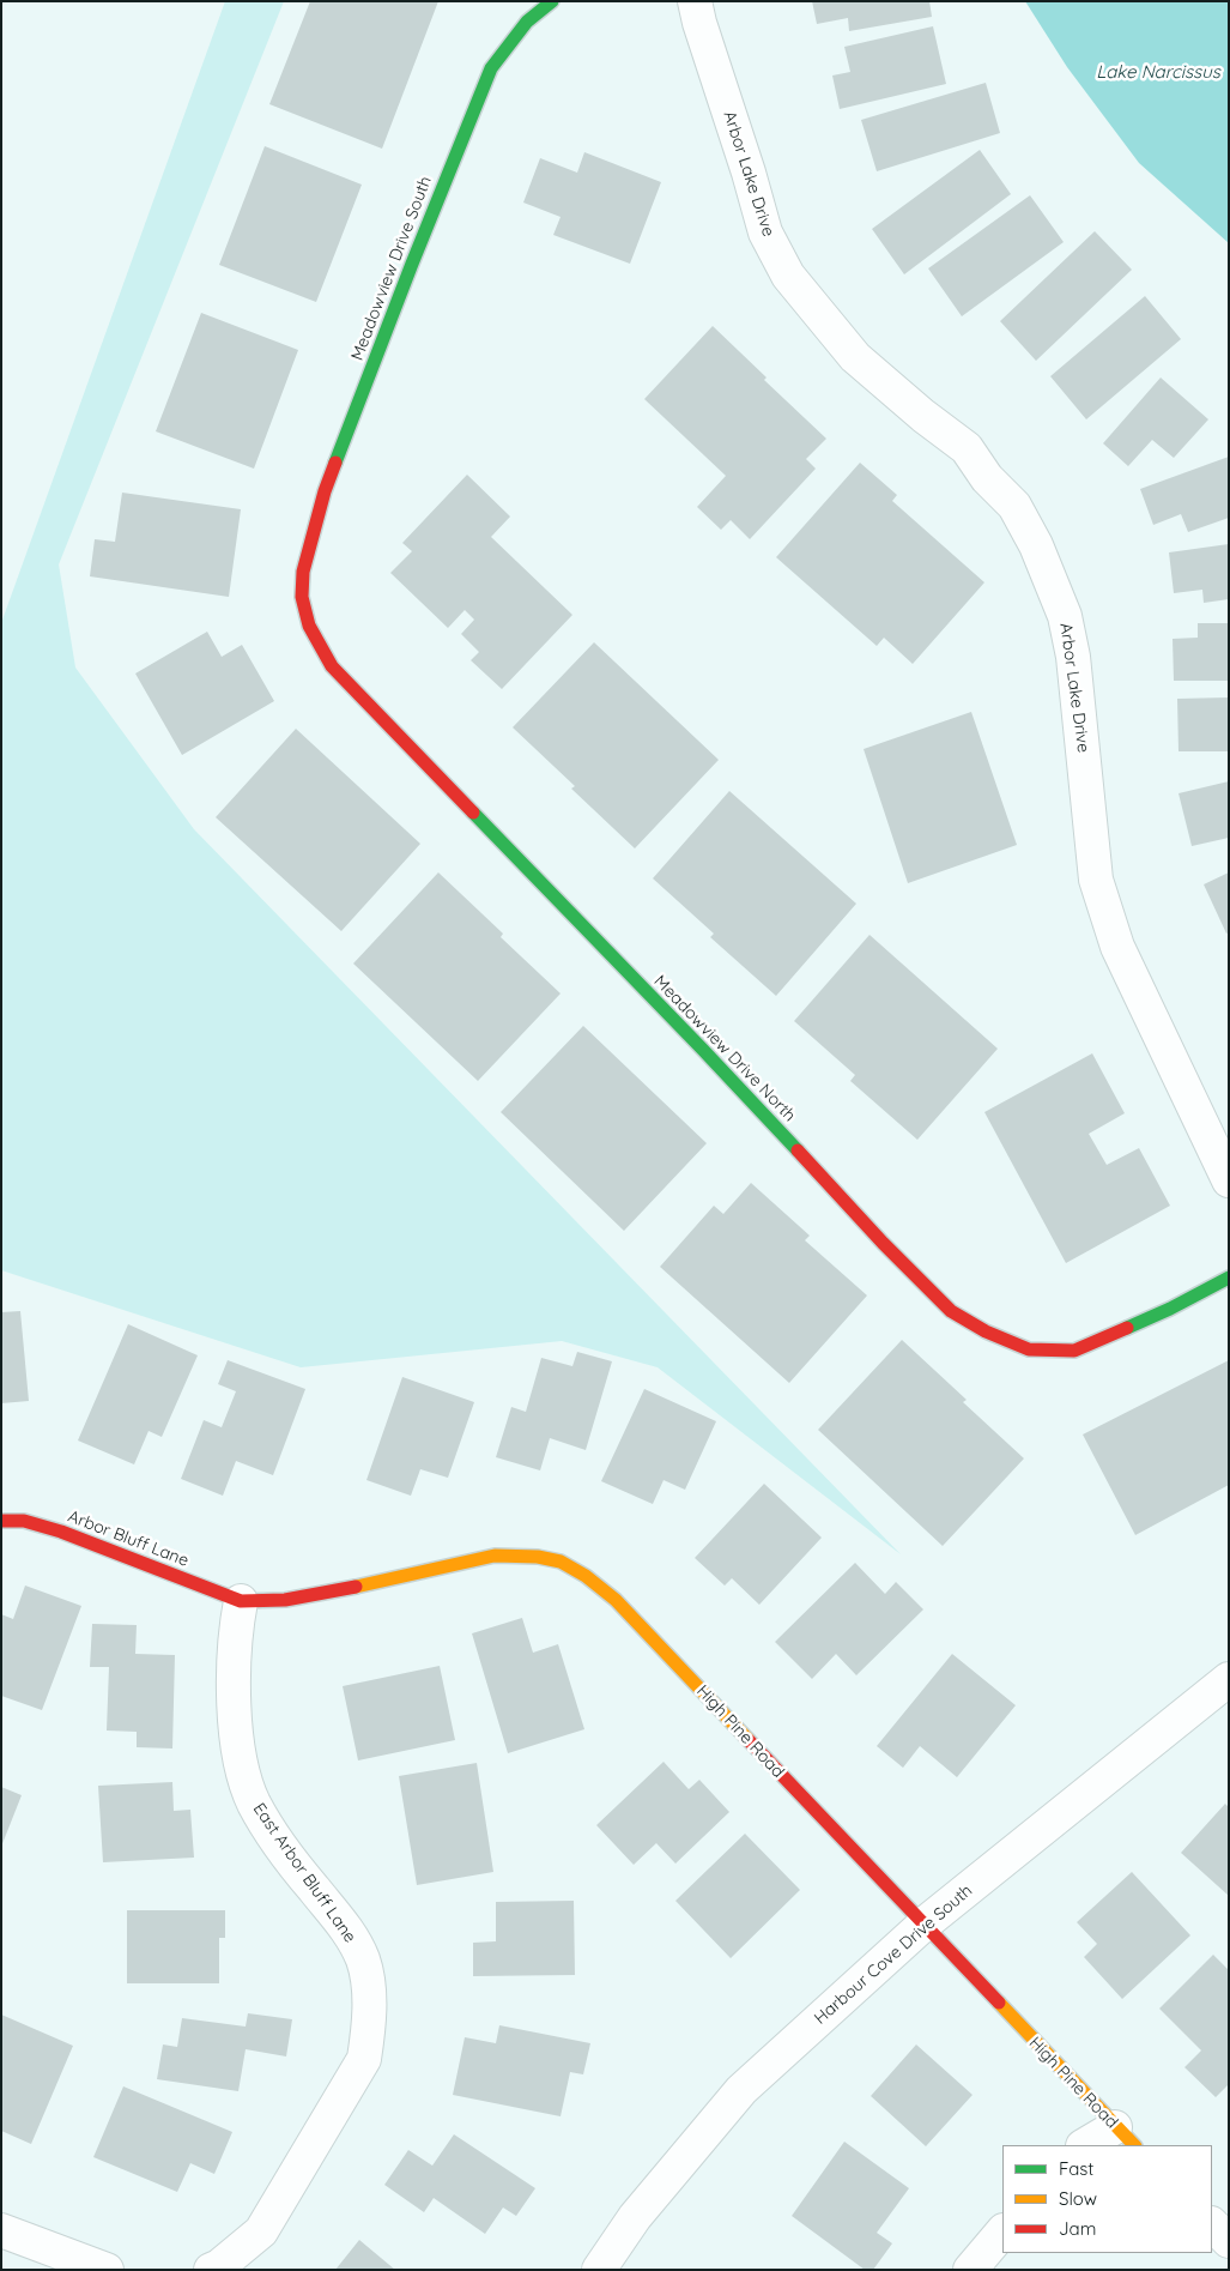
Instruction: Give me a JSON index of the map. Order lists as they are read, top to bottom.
{
  "streets": {
    "street": [
      "Arbor Lake Drive",
      "Meadowview Drive South",
      "Meadowview Drive North",
      "Arbor Bluff Lane",
      "High Pine Road",
      "East Arbor Bluff Lane",
      "Harbour Cove Drive South"
    ]
  },
  "crossings": [
    ["Meadowview Drive South", "Meadowview Drive North"],
    ["Arbor Bluff Lane", "High Pine Road"],
    ["Arbor Bluff Lane", "East Arbor Bluff Lane"],
    ["High Pine Road", "East Arbor Bluff Lane"],
    ["High Pine Road", "Harbour Cove Drive South"]
  ],
  "water": ["Lake Narcissus"],
  "legend": ["Fast", "Slow", "Jam"]
}
